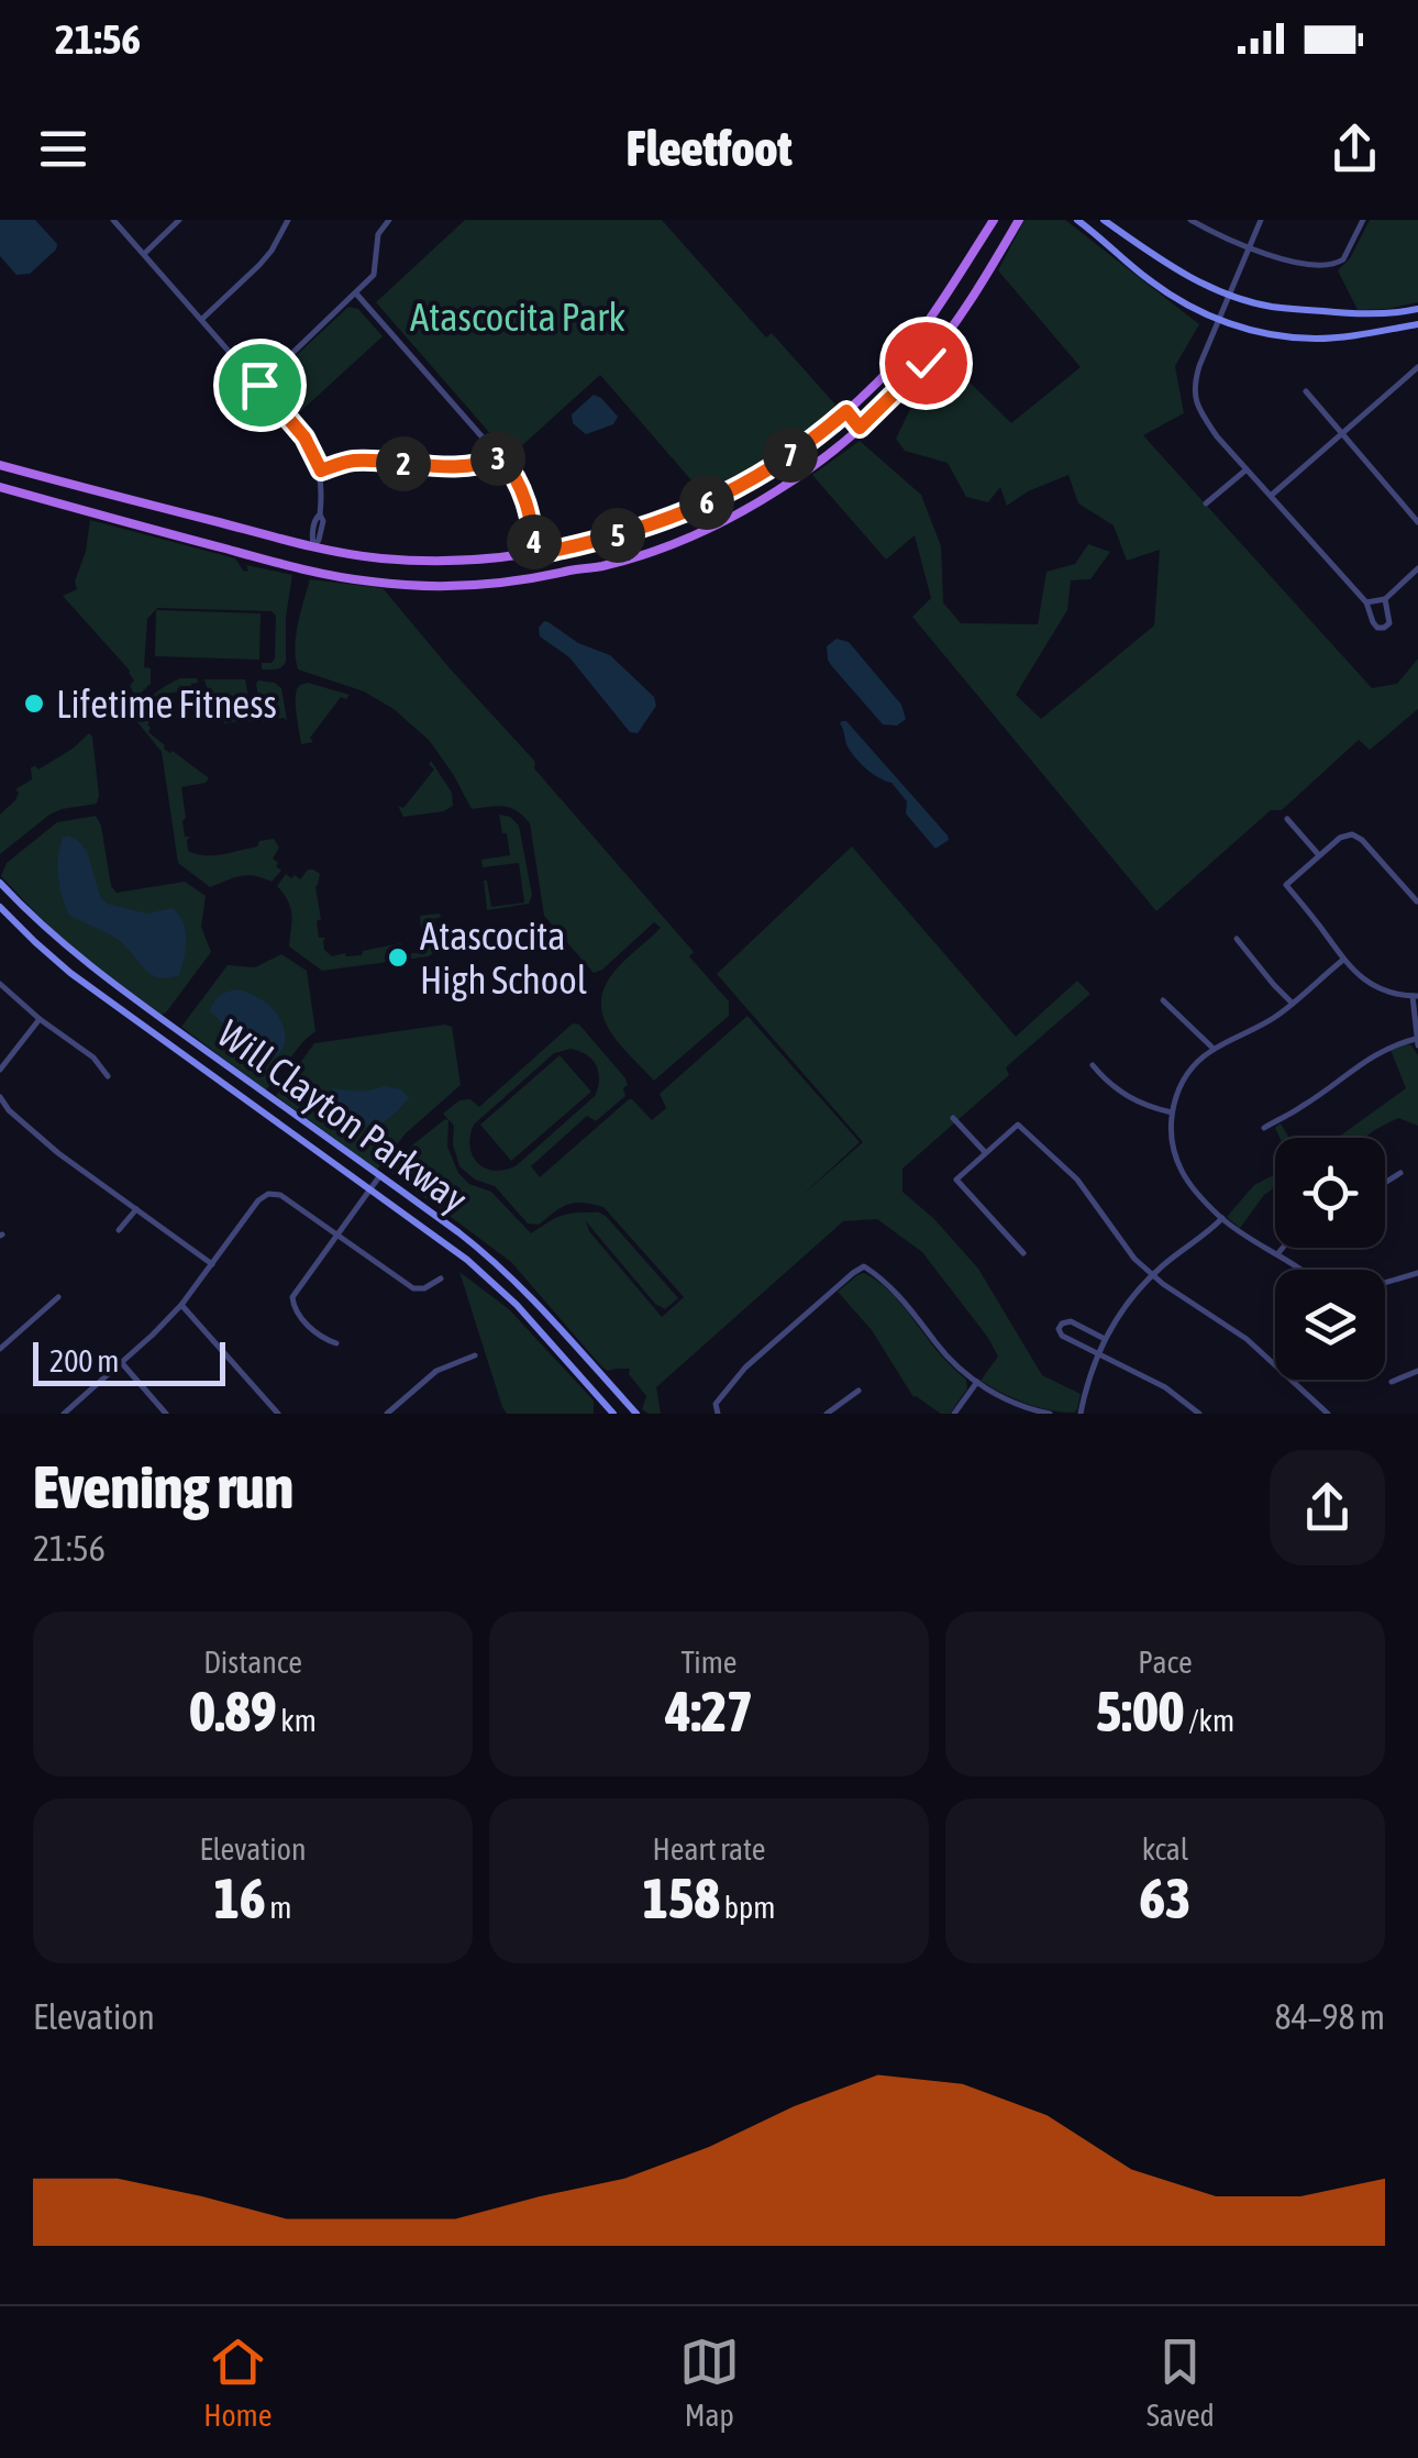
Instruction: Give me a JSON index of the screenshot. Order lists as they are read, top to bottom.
{
  "streets": {
    "main road": ["Will Clayton Parkway"]
  },
  "parks": ["Atascocita Park"],
  "places": ["Lifetime Fitness", "Atascocita High School"],
  "scale_bar": "200 m",
  "page": {
    "status": "21:56",
    "header": "Fleetfoot",
    "pins": [
      "7",
      "3",
      "2",
      "6",
      "5",
      "4"
    ],
    "scale": "200 m",
    "heading": ["Evening run", "21:56"],
    "stats": [
      ["Distance", "0.89 km"],
      ["Time", "4:27"],
      ["Pace", "5:00 /km"],
      ["Elevation", "16 m"],
      ["Heart rate", "158 bpm"],
      ["kcal", "63"]
    ],
    "chart": ["Elevation", "84–98 m"],
    "tabs": ["Home", "Map", "Saved"]
  }
}
